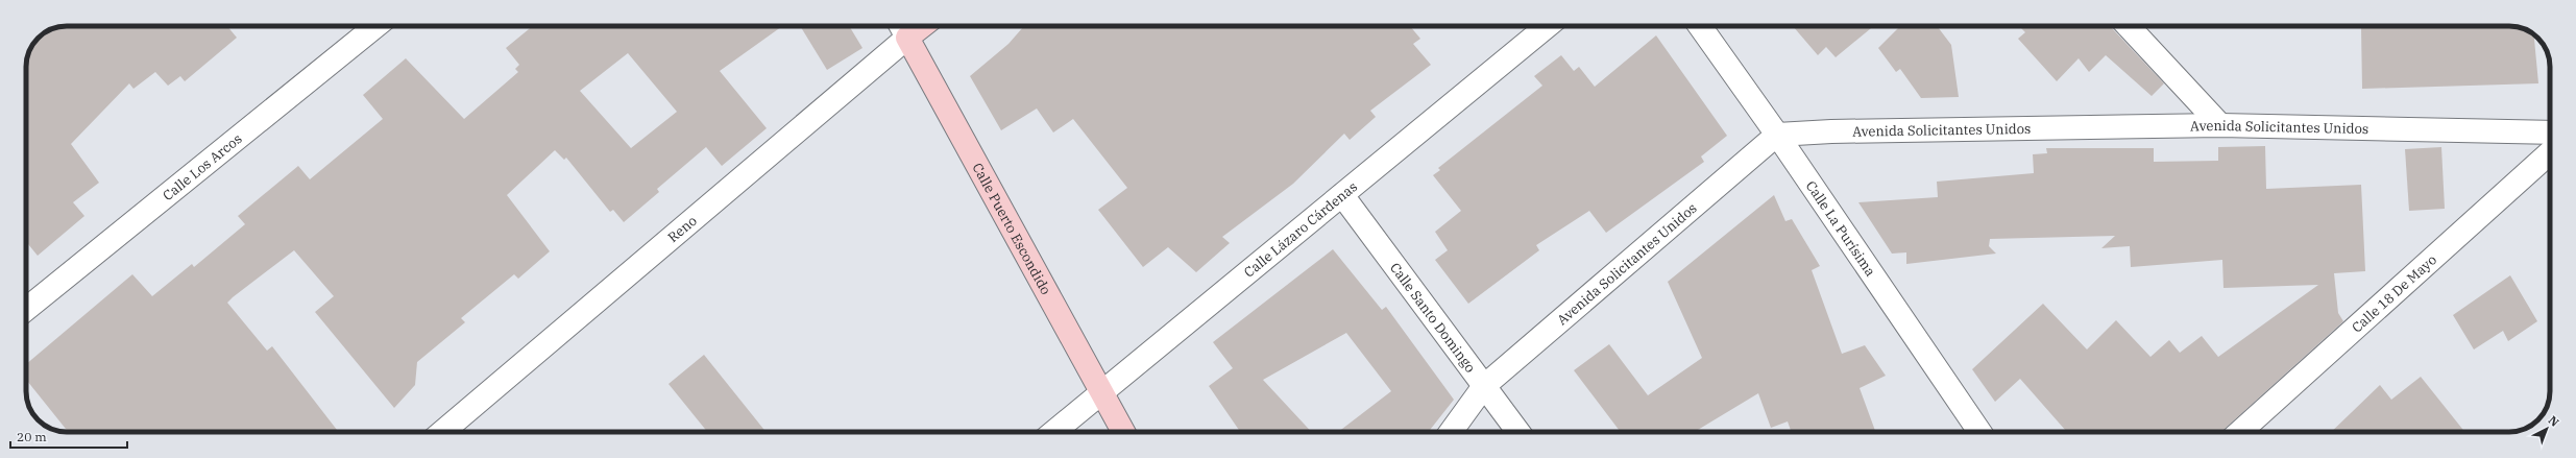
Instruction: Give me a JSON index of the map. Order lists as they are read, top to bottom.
{
  "streets": {
    "street": [
      "Avenida Solicitantes Unidos",
      "Calle Los Arcos",
      "Reno",
      "Calle La Purísima",
      "Calle Puerto Escondido",
      "Calle Lázaro Cárdenas",
      "Calle 18 De Mayo",
      "Calle Santo Domingo"
    ]
  },
  "crossings": [
    ["Avenida Solicitantes Unidos", "Calle La Purísima"],
    ["Avenida Solicitantes Unidos", "Calle Santo Domingo"],
    ["Reno", "Calle Puerto Escondido"],
    ["Calle Puerto Escondido", "Calle Lázaro Cárdenas"],
    ["Calle Lázaro Cárdenas", "Calle Santo Domingo"]
  ],
  "scale_bar": "20 m",
  "north": "top right"
}
